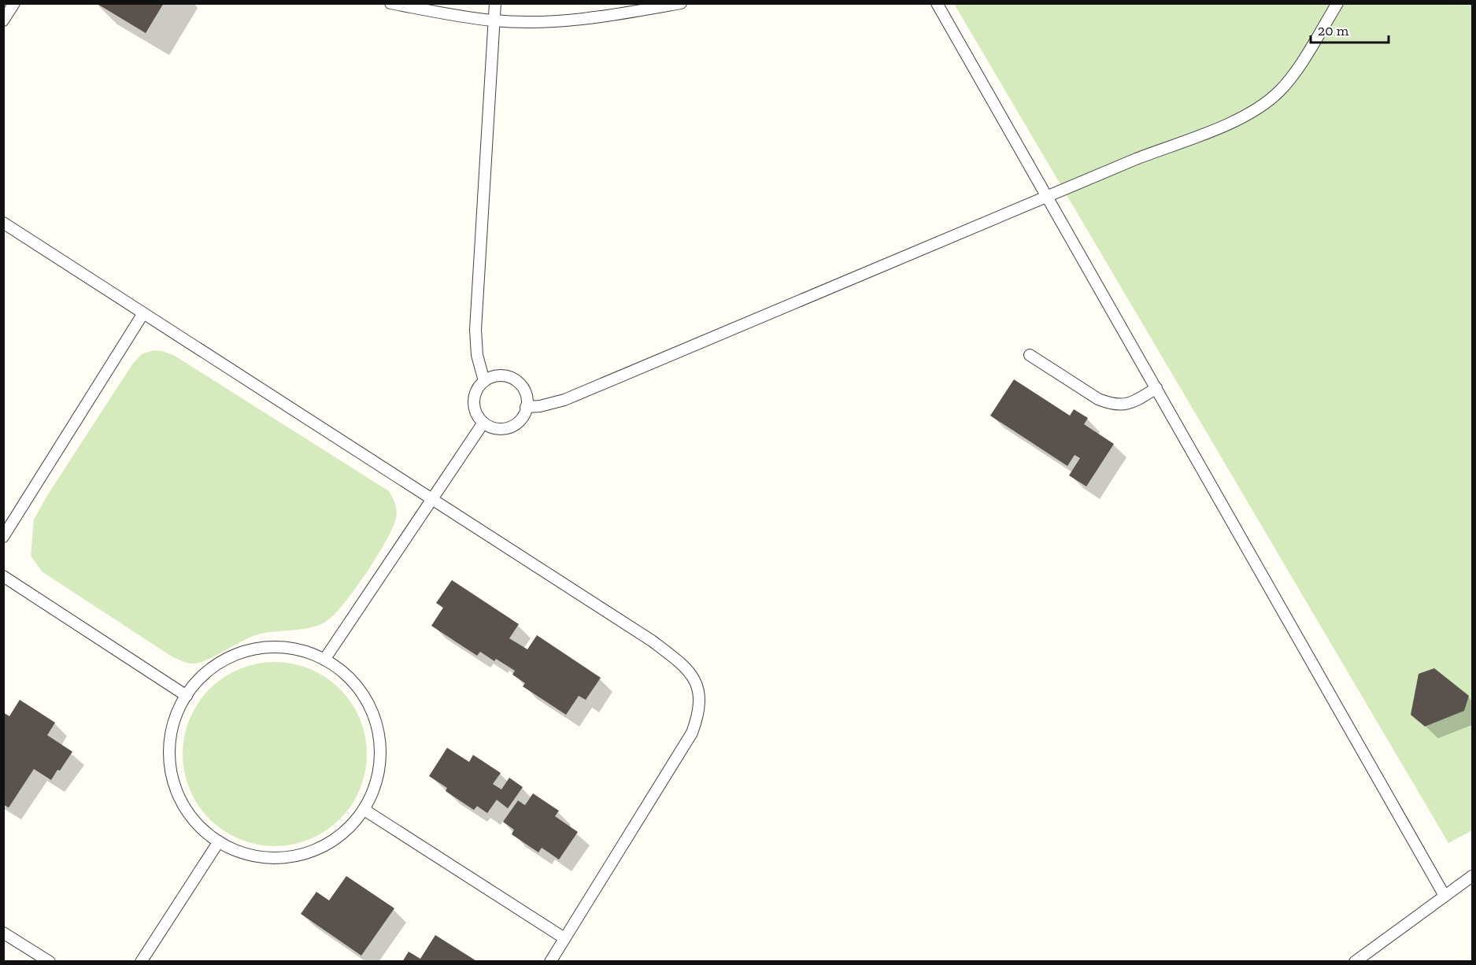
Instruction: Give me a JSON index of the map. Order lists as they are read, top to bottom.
{
  "scale_bar": "20 m"
}
